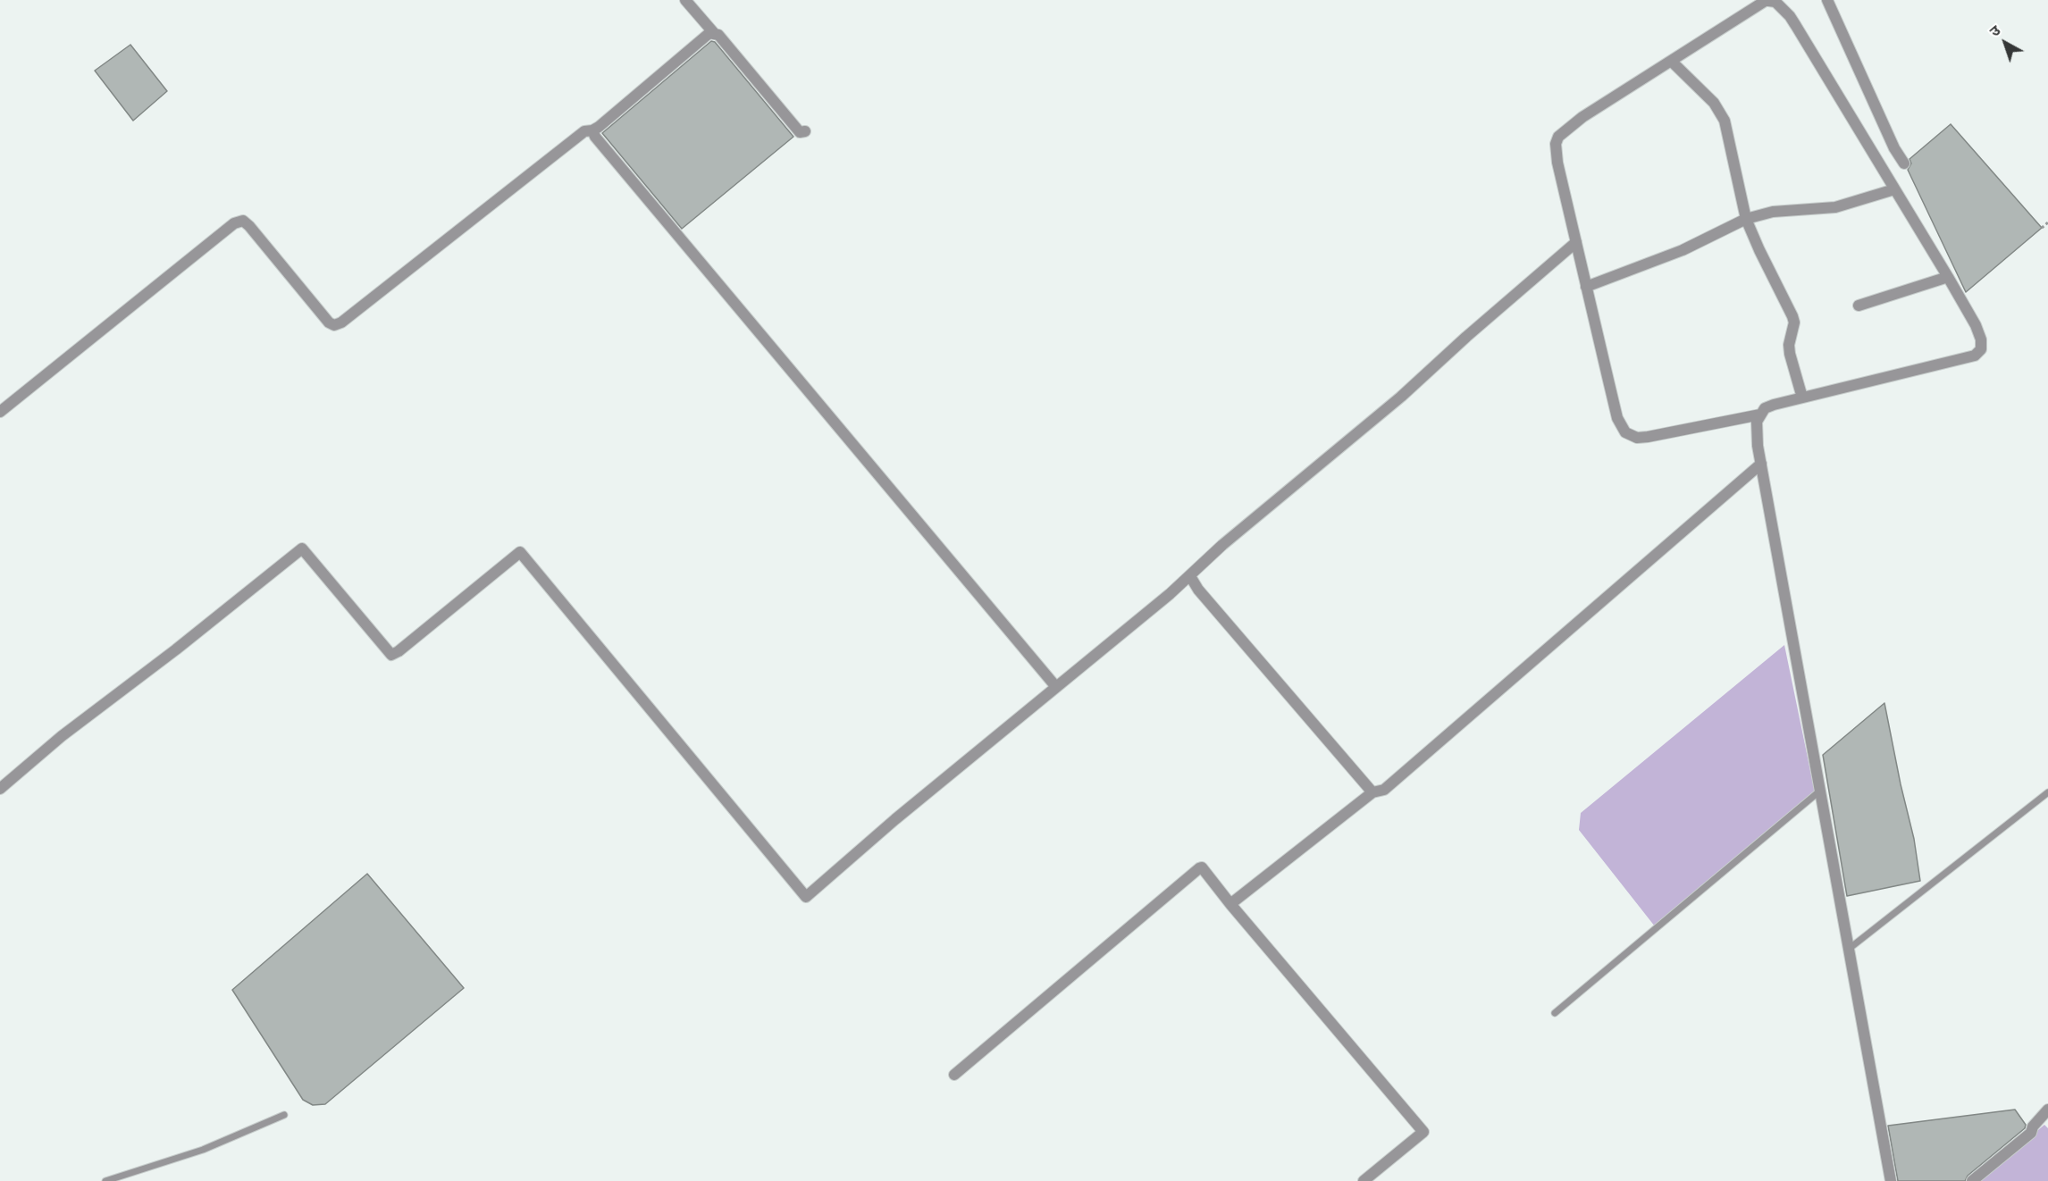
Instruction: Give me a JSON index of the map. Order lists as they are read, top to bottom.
{
  "north": "top left"
}
